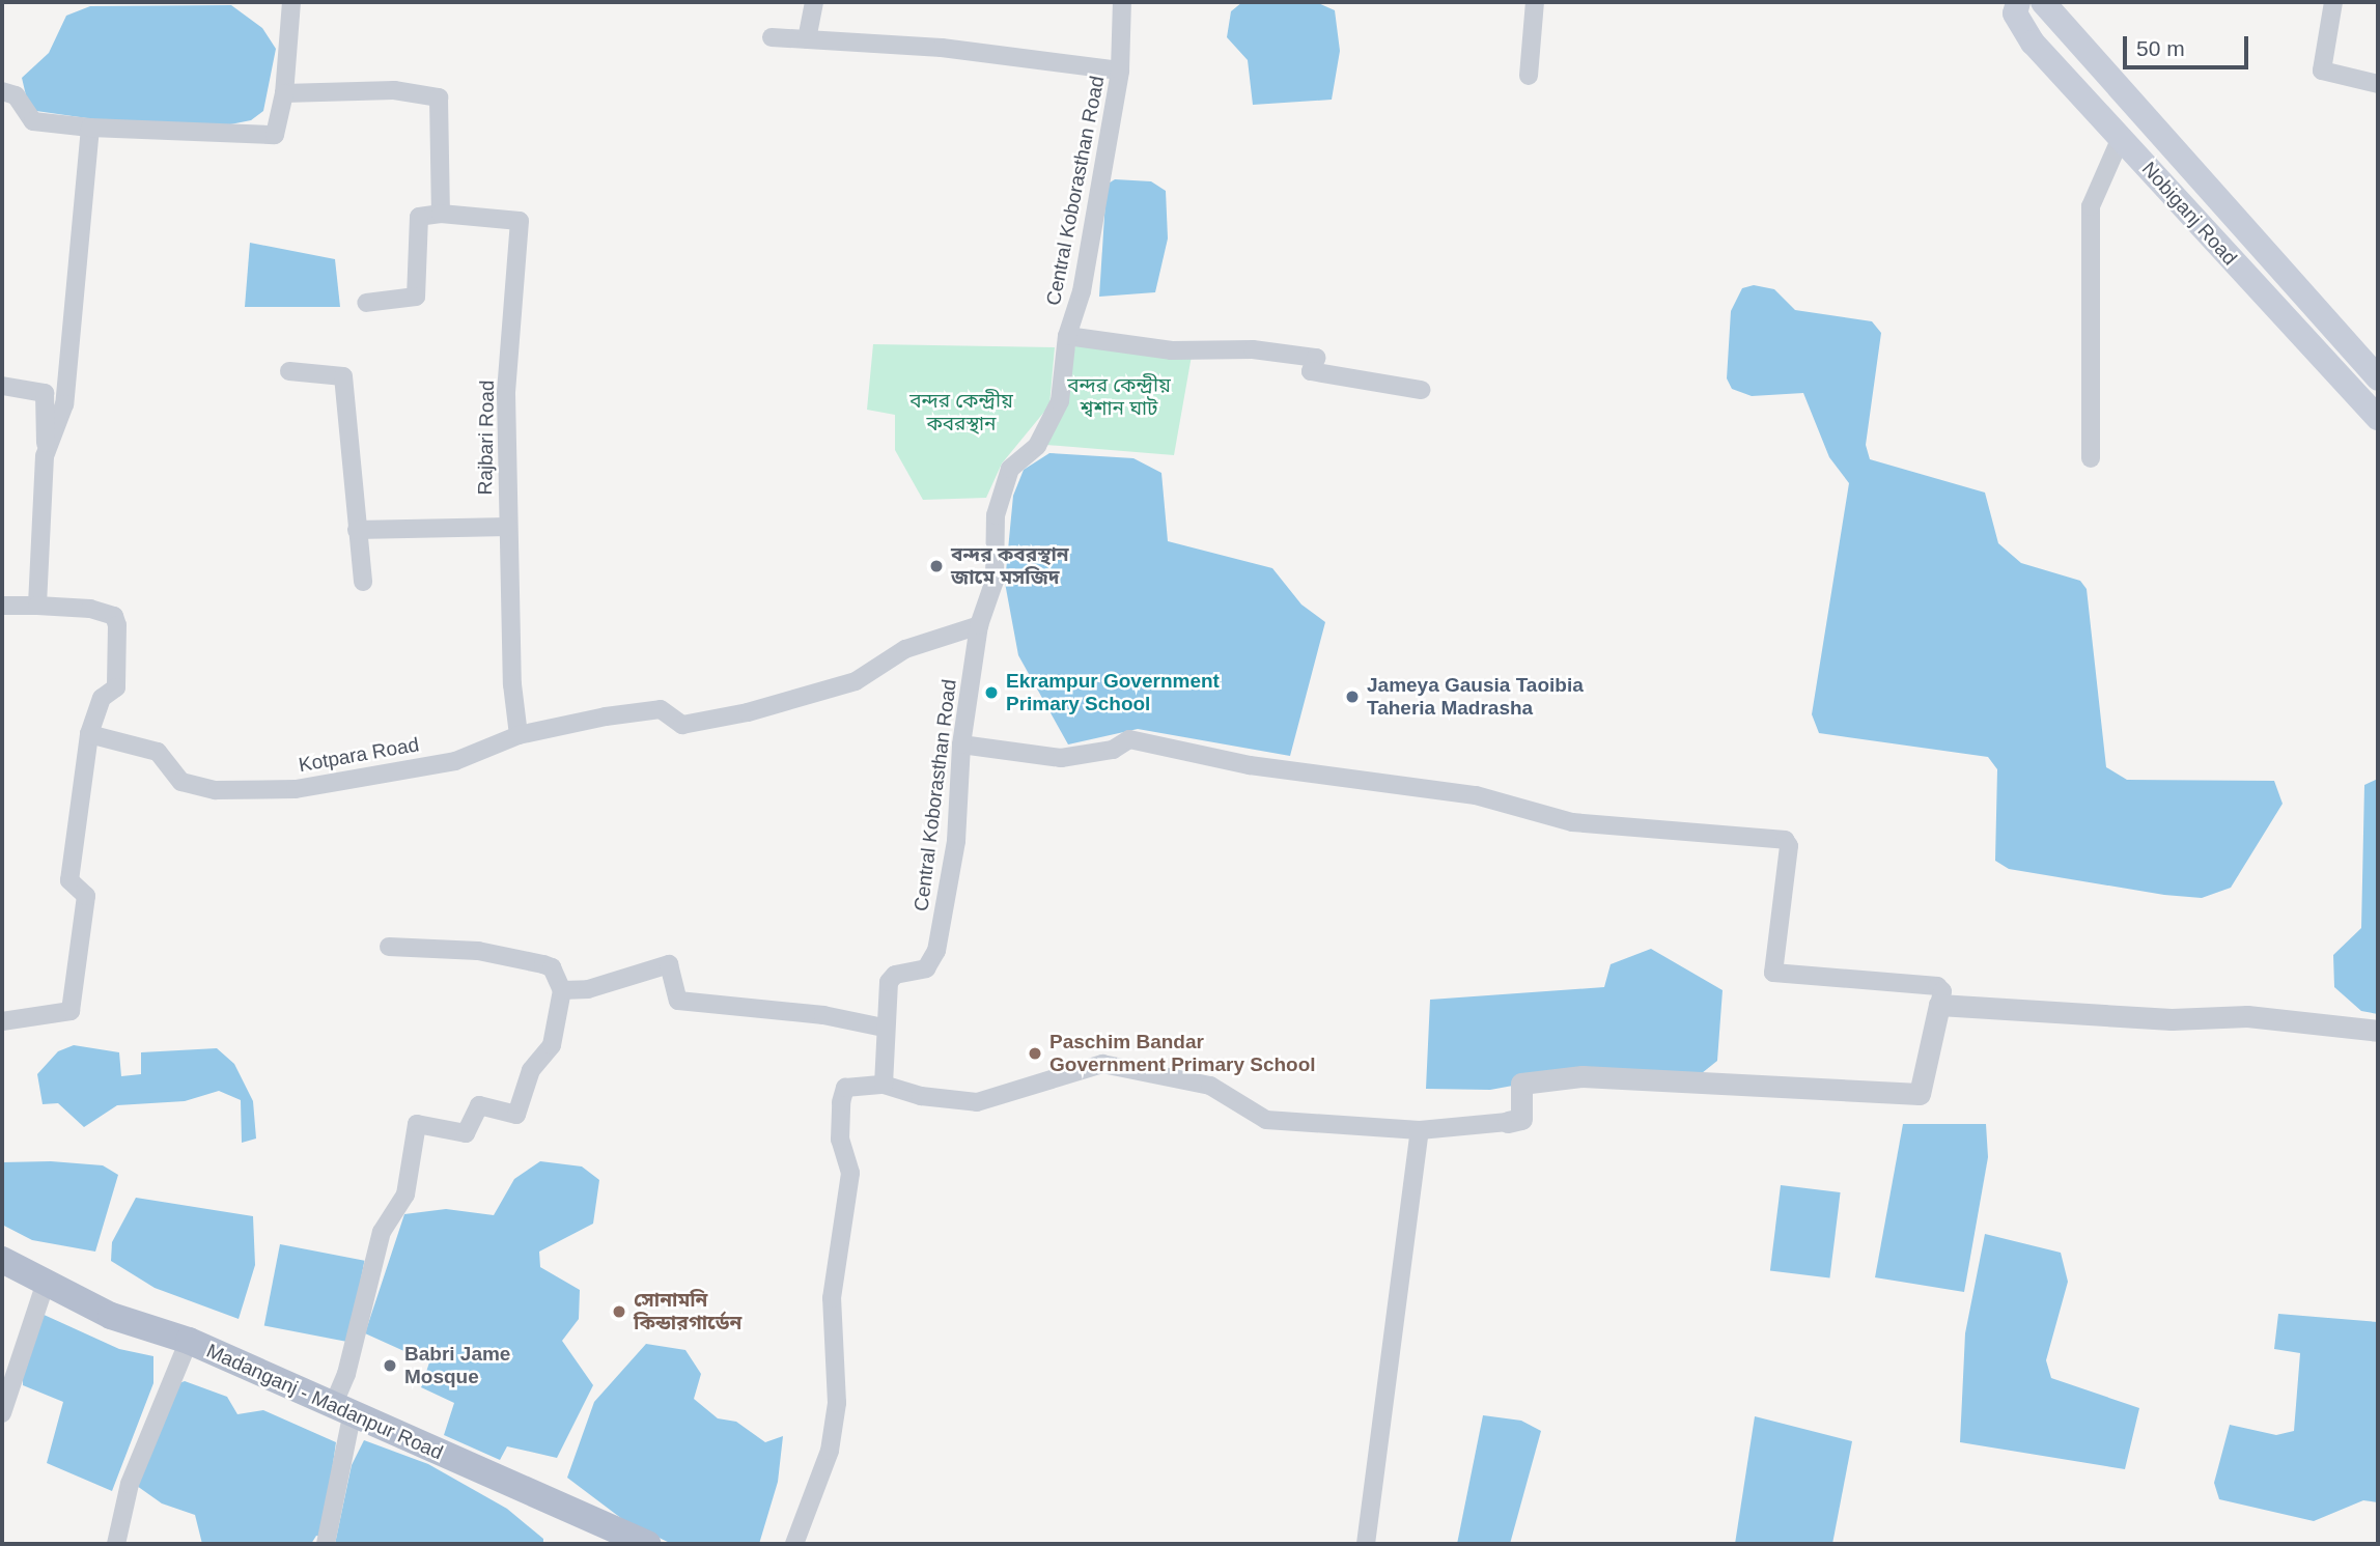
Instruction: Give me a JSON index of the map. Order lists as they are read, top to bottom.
{
  "streets": {
    "main road": ["Nobiganj Road", "Madanganj - Madanpur Road"],
    "street": ["Central Koborasthan Road", "Rajbari Road", "Kotpara Road"]
  },
  "crossings": [
    ["Central Koborasthan Road", "Kotpara Road"],
    ["Rajbari Road", "Kotpara Road"]
  ],
  "parks": ["বন্দর কেন্দ্রীয় শ্বশান ঘাট", "বন্দর কেন্দ্রীয় কবরস্থান"],
  "places": [
    "বন্দর কবরস্থান জামে মসজিদ",
    "Ekrampur Government Primary School",
    "Jameya Gausia Taoibia Taheria Madrasha",
    "Paschim Bandar Government Primary School",
    "সোনামনি কিন্ডারগার্ডেন",
    "Babri Jame Mosque"
  ],
  "scale_bar": "50 m"
}
